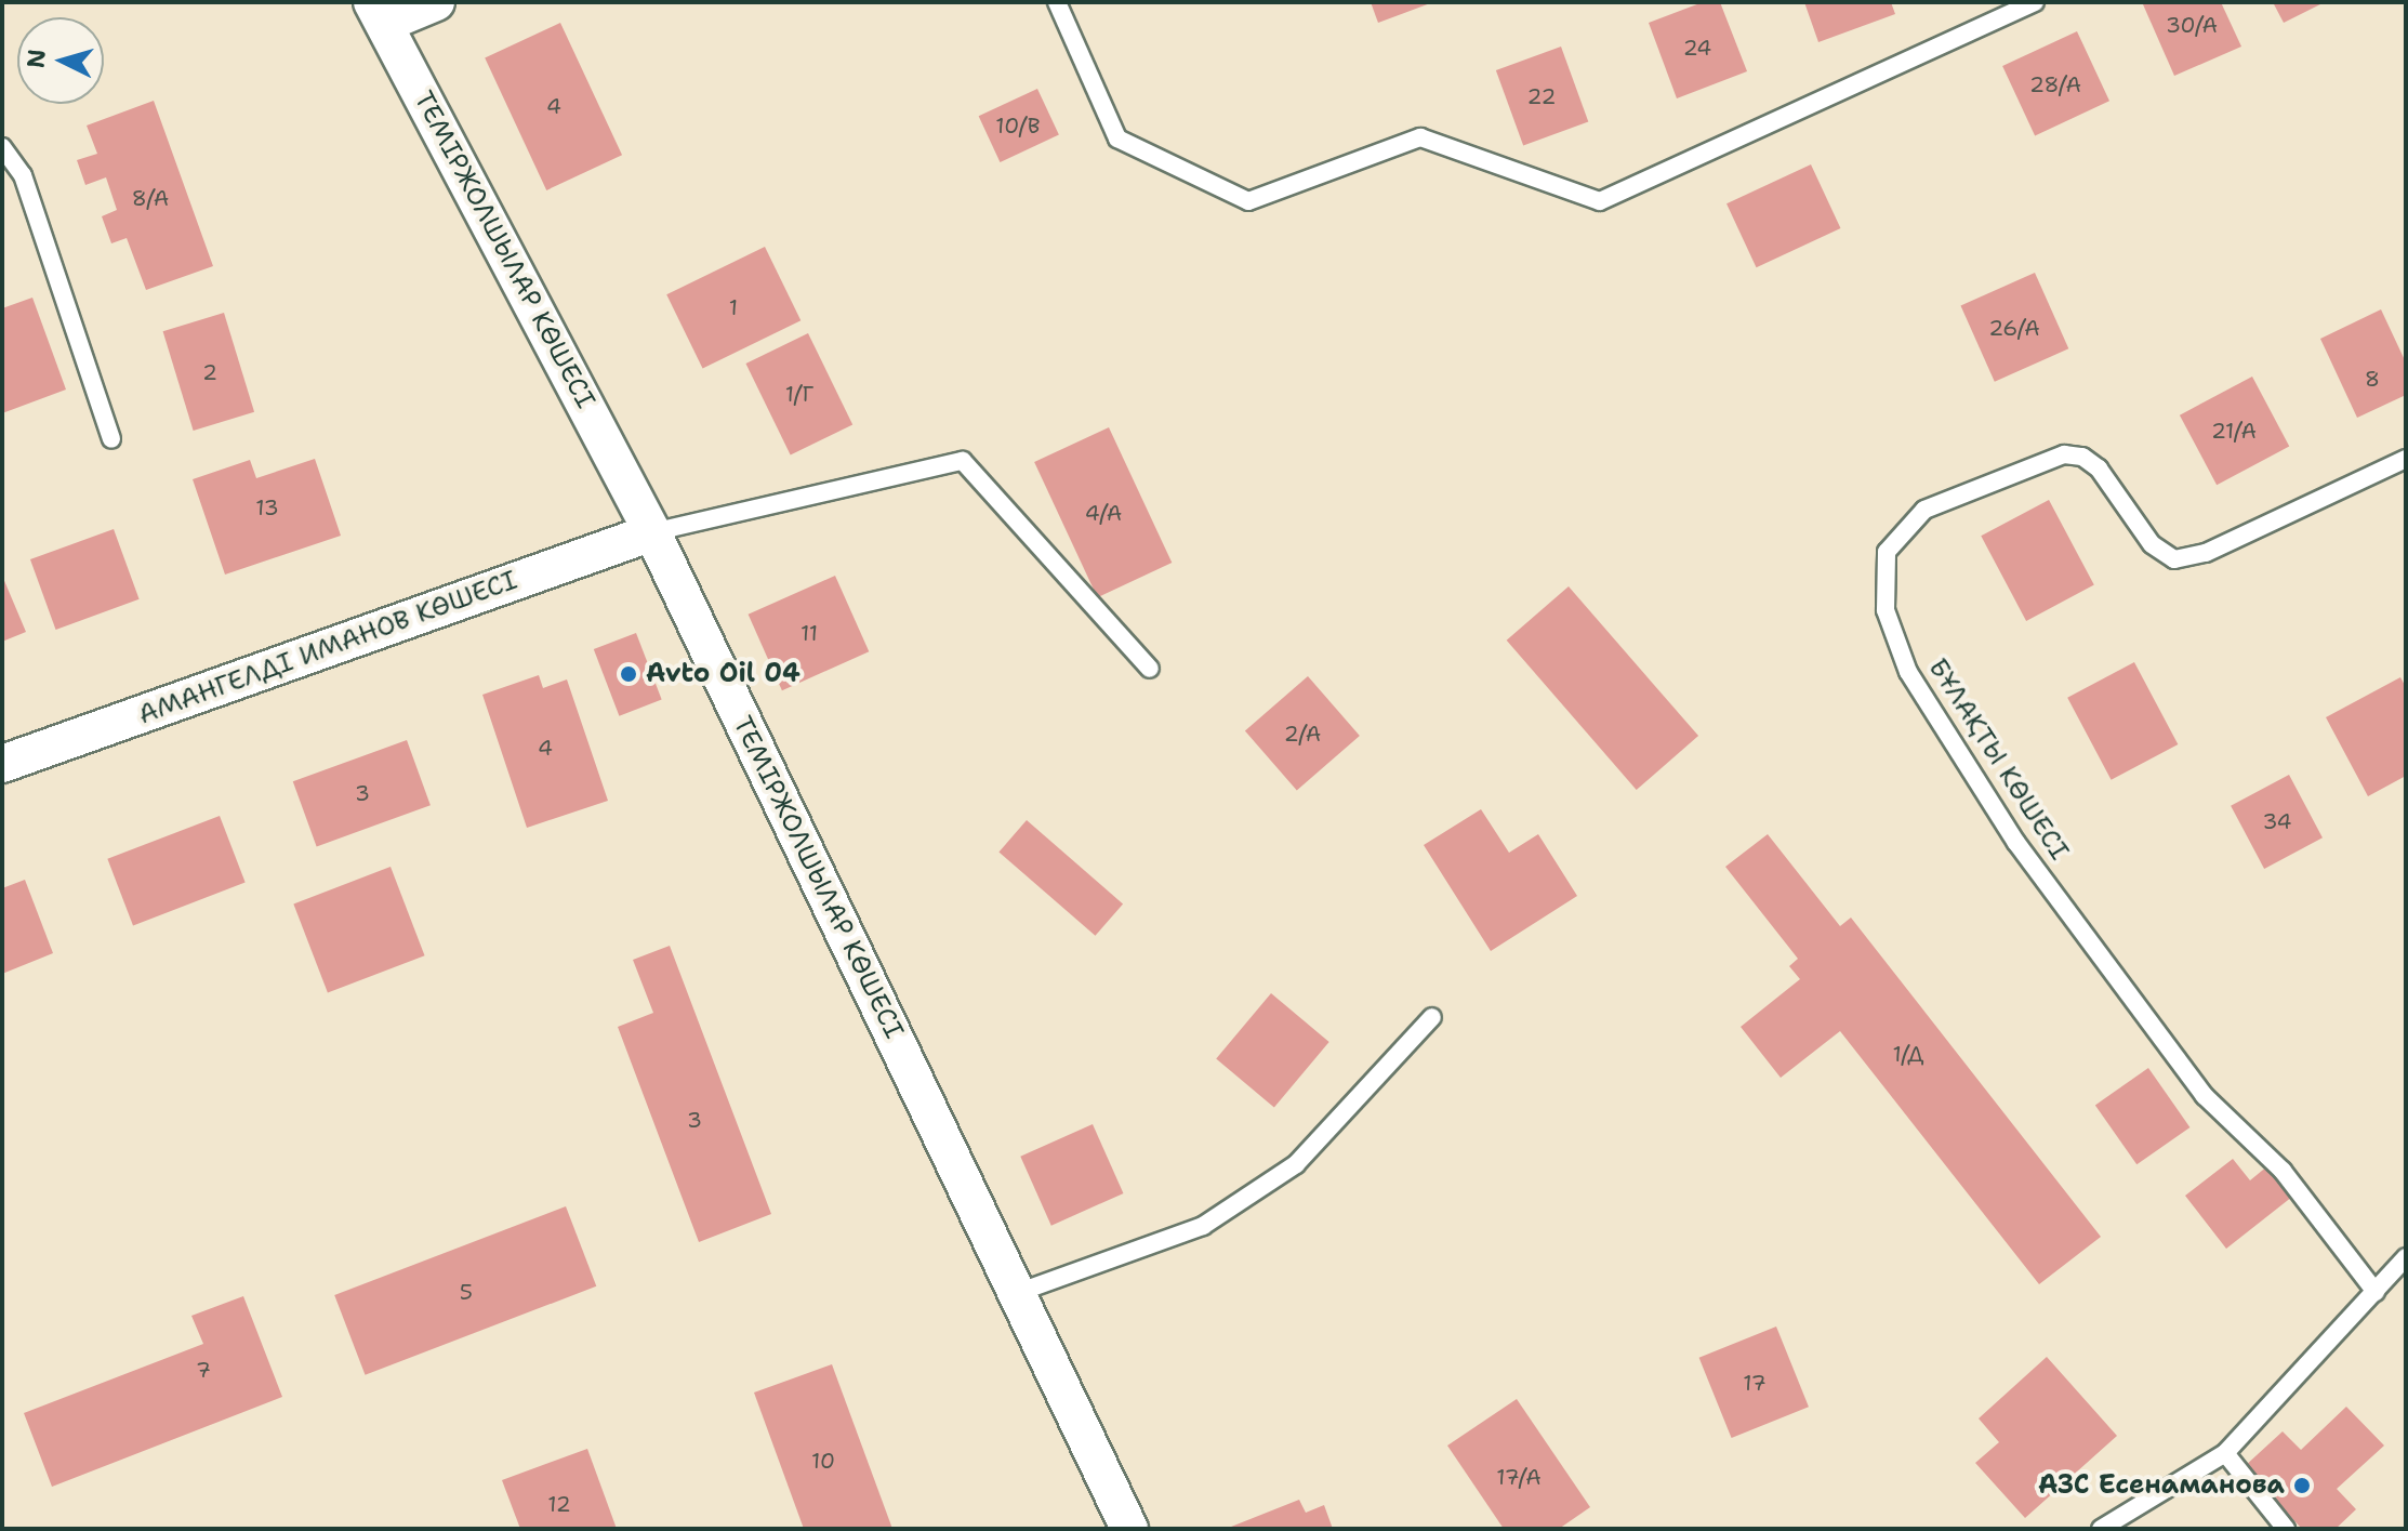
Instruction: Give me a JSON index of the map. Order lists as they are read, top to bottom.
{
  "streets": {
    "street": ["ТЕМІРЖОЛШЫЛАР КӨШЕСІ", "АМАНГЕЛДІ ИМАНОВ КӨШЕСІ"],
    "lane": ["БҰЛАҚТЫ КӨШЕСІ"]
  },
  "crossings": [
    ["ТЕМІРЖОЛШЫЛАР КӨШЕСІ", "АМАНГЕЛДІ ИМАНОВ КӨШЕСІ"]
  ],
  "places": ["Avto Oil 04", "АЗС Есенаманова"],
  "house_numbers": [
    "30/А",
    "24",
    "28/А",
    "22",
    "4",
    "10/В",
    "8/А",
    "1",
    "26/А",
    "2",
    "8",
    "1/Г",
    "21/А",
    "13",
    "4/А",
    "11",
    "2/А",
    "4",
    "3",
    "34",
    "1/Д",
    "3",
    "5",
    "7",
    "17",
    "10",
    "17/А",
    "12"
  ],
  "north": "left"
}
